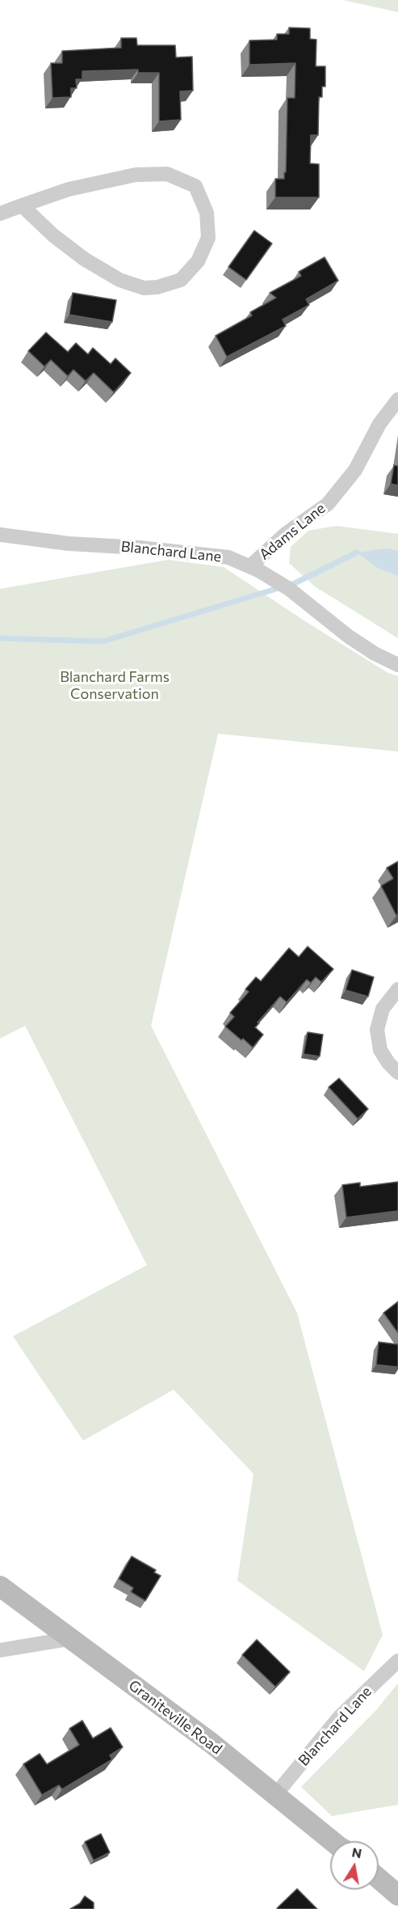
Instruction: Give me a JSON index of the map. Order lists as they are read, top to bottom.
{
  "streets": {
    "main road": ["Graniteville Road"],
    "street": ["Adams Lane", "Blanchard Lane"]
  },
  "crossings": [
    ["Adams Lane", "Blanchard Lane"],
    ["Blanchard Lane", "Graniteville Road"]
  ],
  "parks": ["Blanchard Farms Conservation"],
  "north": "top"
}
